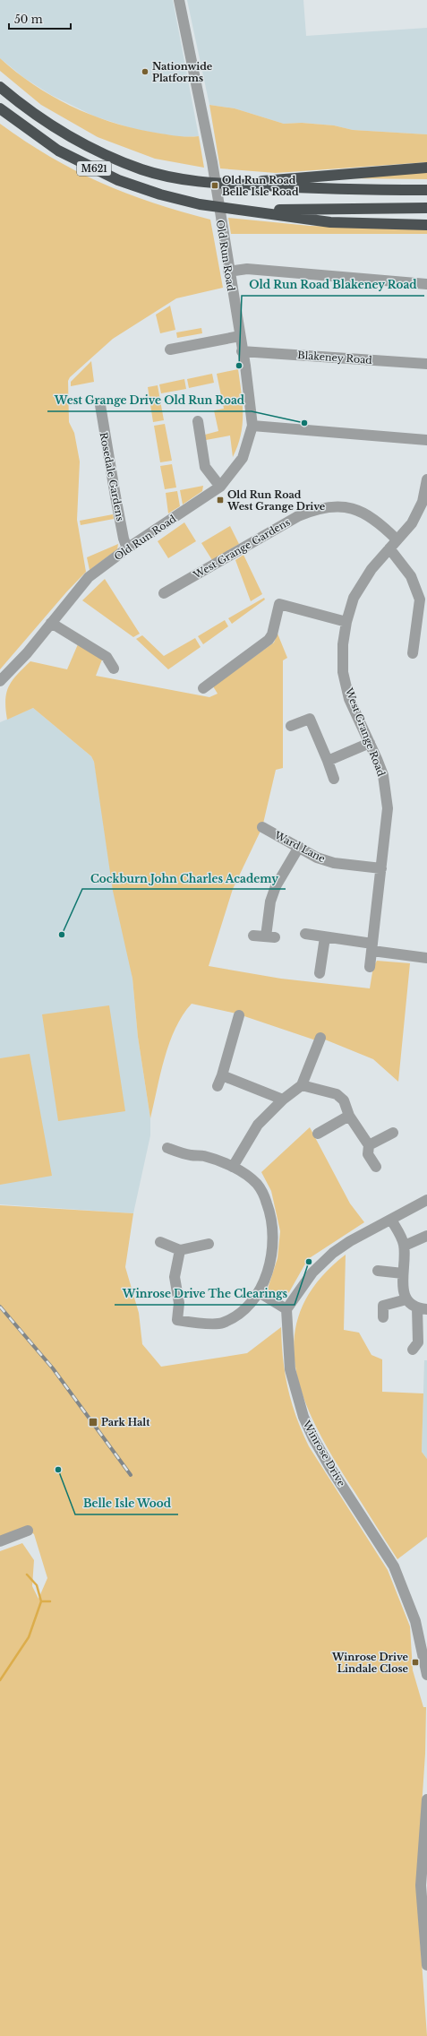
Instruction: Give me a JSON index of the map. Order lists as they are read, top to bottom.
{
  "streets": {
    "highway": ["M621"],
    "street": [
      "Old Run Road",
      "Blakeney Road",
      "Rosedale Gardens",
      "West Grange Gardens",
      "West Grange Road",
      "Ward Lane",
      "Winrose Drive"
    ]
  },
  "crossings": [
    ["Old Run Road", "Blakeney Road"],
    ["Old Run Road", "Rosedale Gardens"],
    ["West Grange Gardens", "West Grange Road"],
    ["West Grange Road", "Ward Lane"]
  ],
  "places": {
    "other": [
      "Nationwide Platforms",
      "Old Run Road Blakeney Road",
      "West Grange Drive Old Run Road",
      "Cockburn John Charles Academy",
      "Winrose Drive The Clearings",
      "Belle Isle Wood"
    ],
    "transit": [
      "Old Run Road Belle Isle Road",
      "Old Run Road West Grange Drive",
      "Park Halt",
      "Winrose Drive Lindale Close"
    ]
  },
  "scale_bar": "50 m"
}
